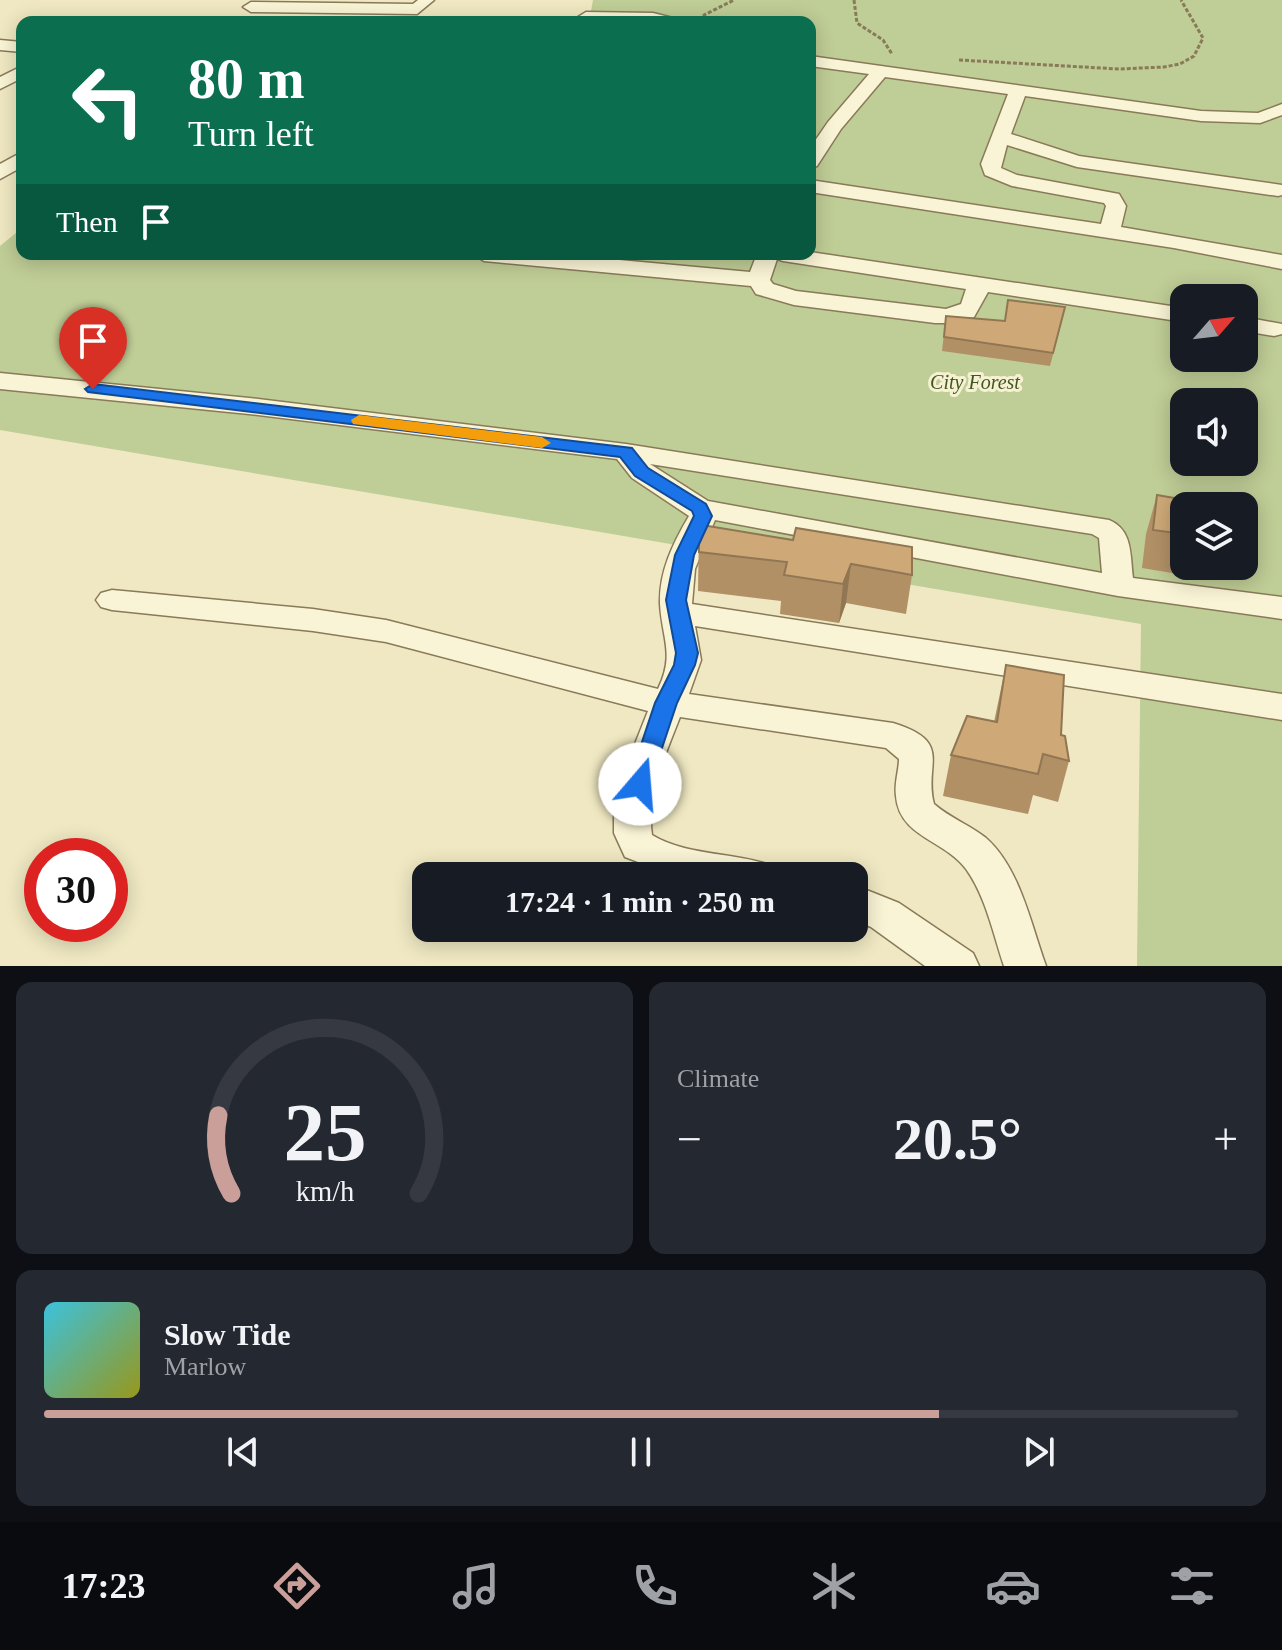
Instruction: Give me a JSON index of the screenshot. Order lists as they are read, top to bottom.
{
  "parks": ["City Forest"],
  "north": "top right",
  "page": {
    "turn": ["80 m", "Turn left"],
    "then": "Then",
    "limit": "30",
    "trip": "17:24 · 1 min · 250 m",
    "tile": "Climate",
    "heat": ["−", "20.5°", "+"],
    "song": ["Slow Tide", "Marlow"],
    "tabs": "17:23",
    "gauge": ["25", "km/h"]
  }
}
